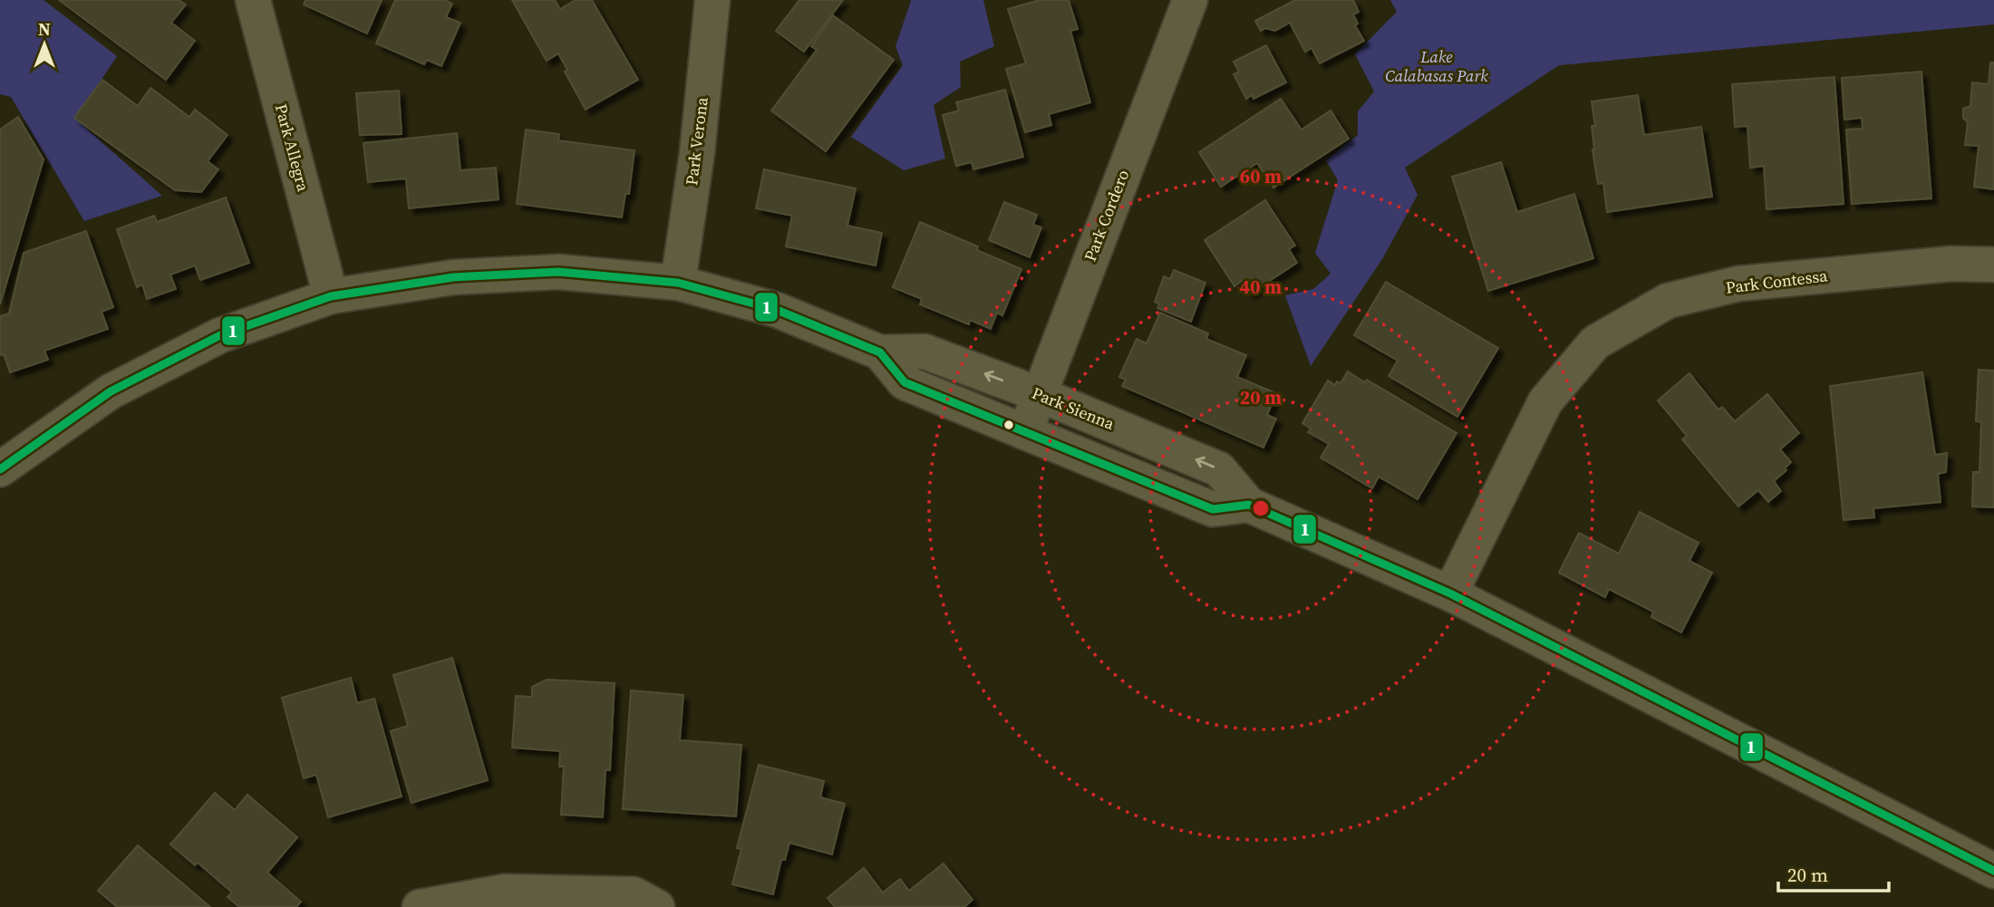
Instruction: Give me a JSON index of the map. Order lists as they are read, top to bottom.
{
  "streets": {
    "street": [
      "Park Verona",
      "Park Allegra",
      "Park Cordero",
      "Park Contessa",
      "Park Sienna"
    ]
  },
  "crossings": [
    ["Park Verona", "Park Sienna"],
    ["Park Allegra", "Park Sienna"],
    ["Park Cordero", "Park Sienna"],
    ["Park Contessa", "Park Sienna"]
  ],
  "parks": ["Lake Calabasas Park"],
  "lines": ["transit line 1"],
  "scale_bar": "20 m",
  "north": "top",
  "rings": ["60 m", "40 m", "20 m"]
}
